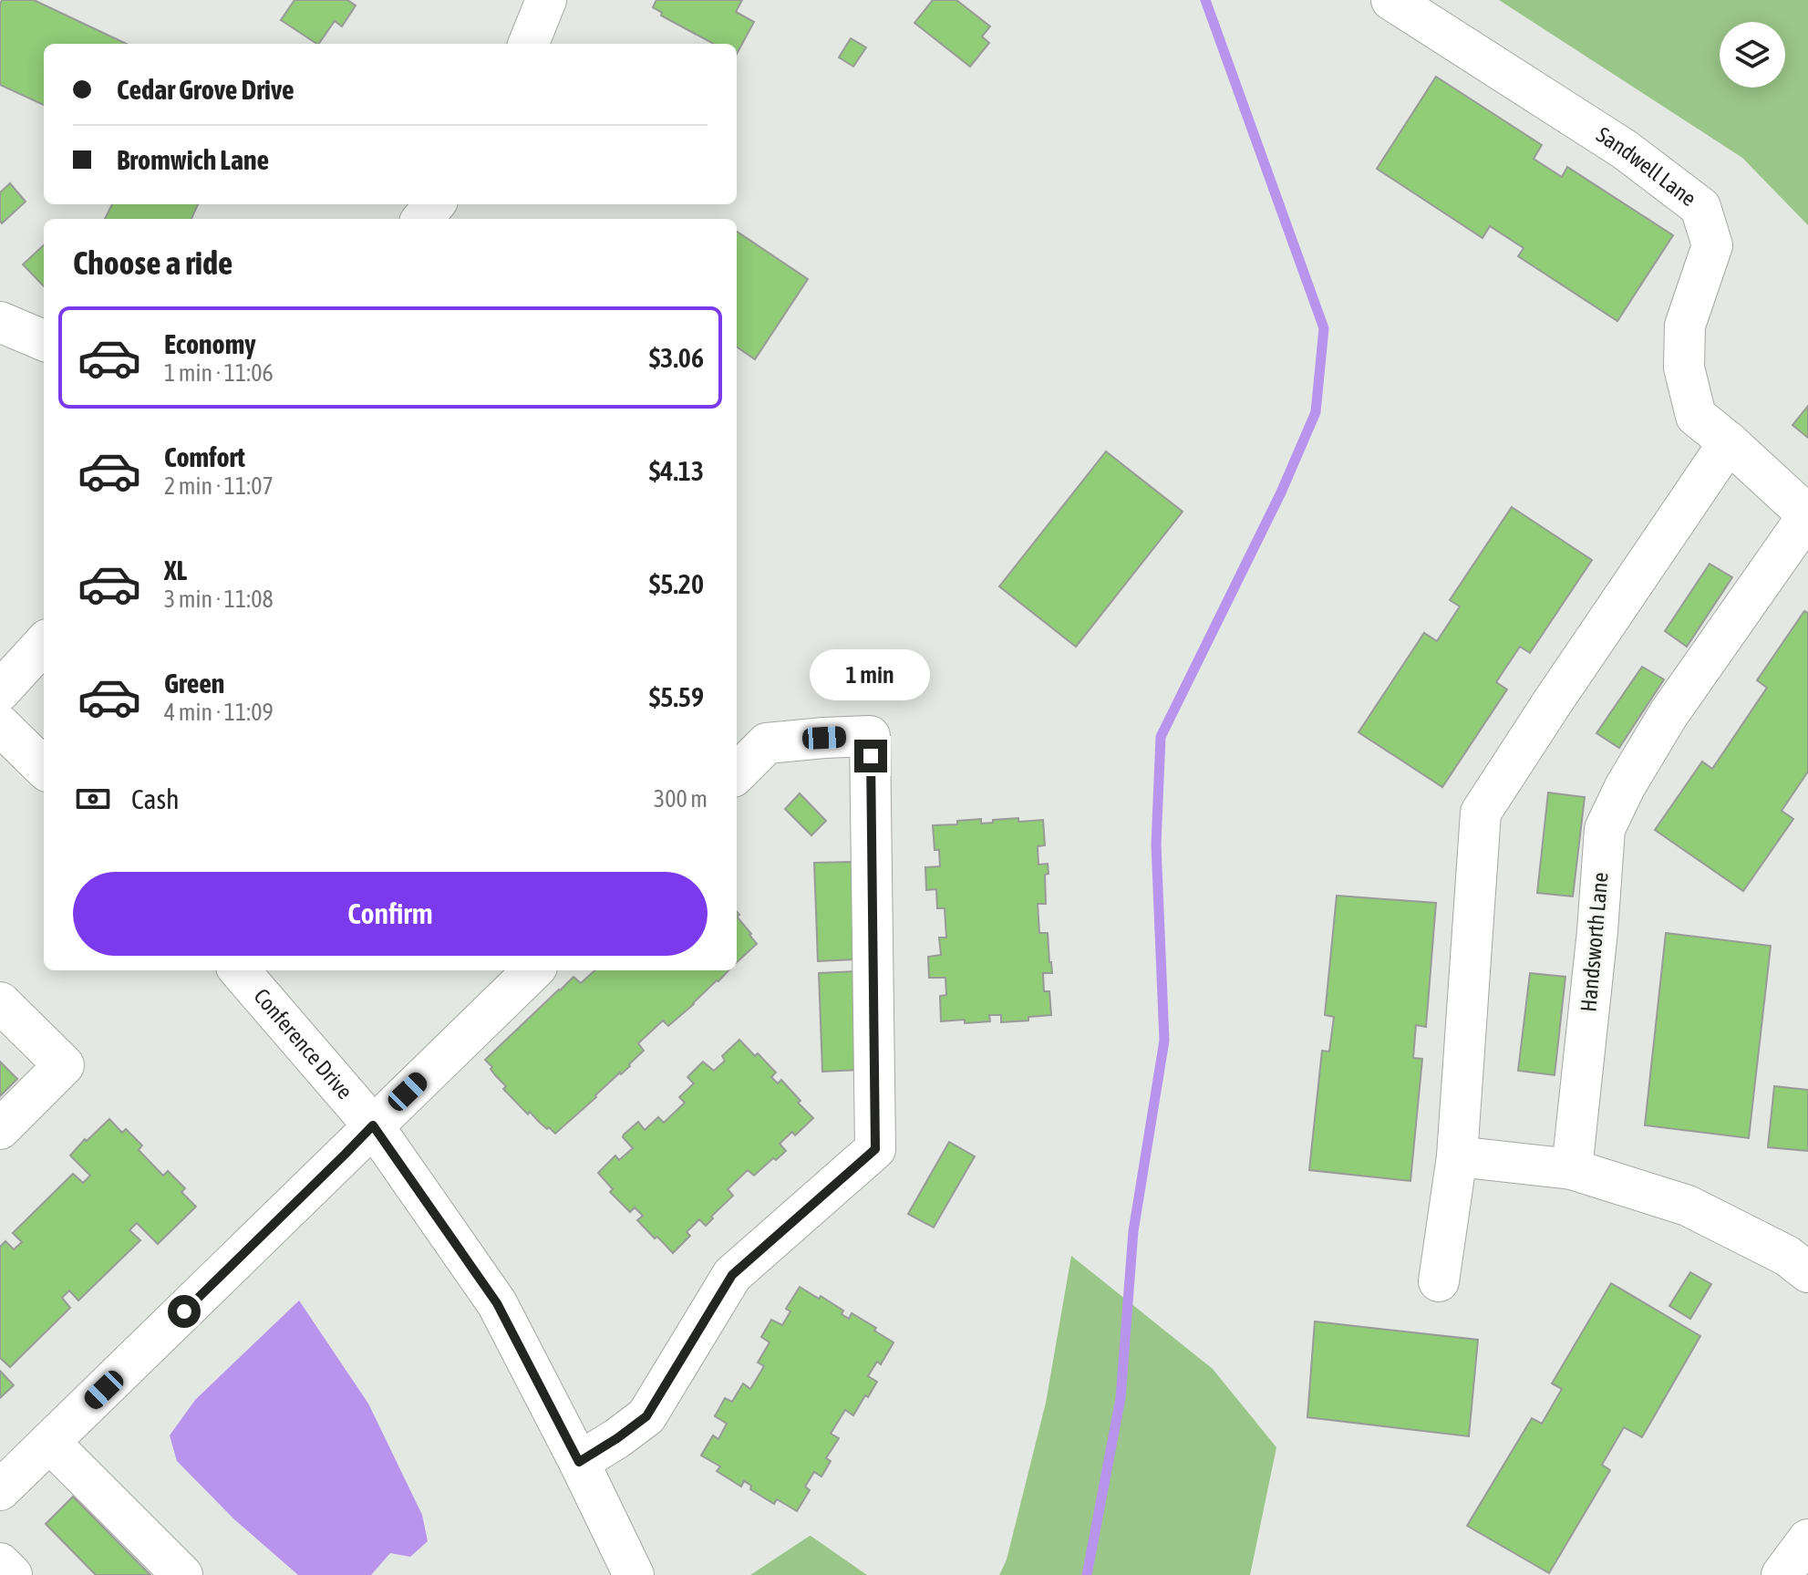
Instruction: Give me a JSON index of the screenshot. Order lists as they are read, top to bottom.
{
  "streets": {
    "street": ["Sandwell Lane", "Handsworth Lane", "Conference Drive"]
  },
  "crossings": [
    ["Sandwell Lane", "Handsworth Lane"]
  ],
  "page": {
    "banner": ["Cedar Grove Drive", "Bromwich Lane"],
    "heading": "Choose a ride",
    "list": [
      {
        "name": "Economy",
        "note": "1 min · 11:06",
        "value": "$3.06"
      },
      {
        "name": "Comfort",
        "note": "2 min · 11:07",
        "value": "$4.13"
      },
      {
        "name": "XL",
        "note": "3 min · 11:08",
        "value": "$5.20"
      },
      {
        "name": "Green",
        "note": "4 min · 11:09",
        "value": "$5.59"
      }
    ],
    "bubble": "1 min",
    "pay": ["Cash", "300 m"],
    "buttons": "Confirm"
  }
}
